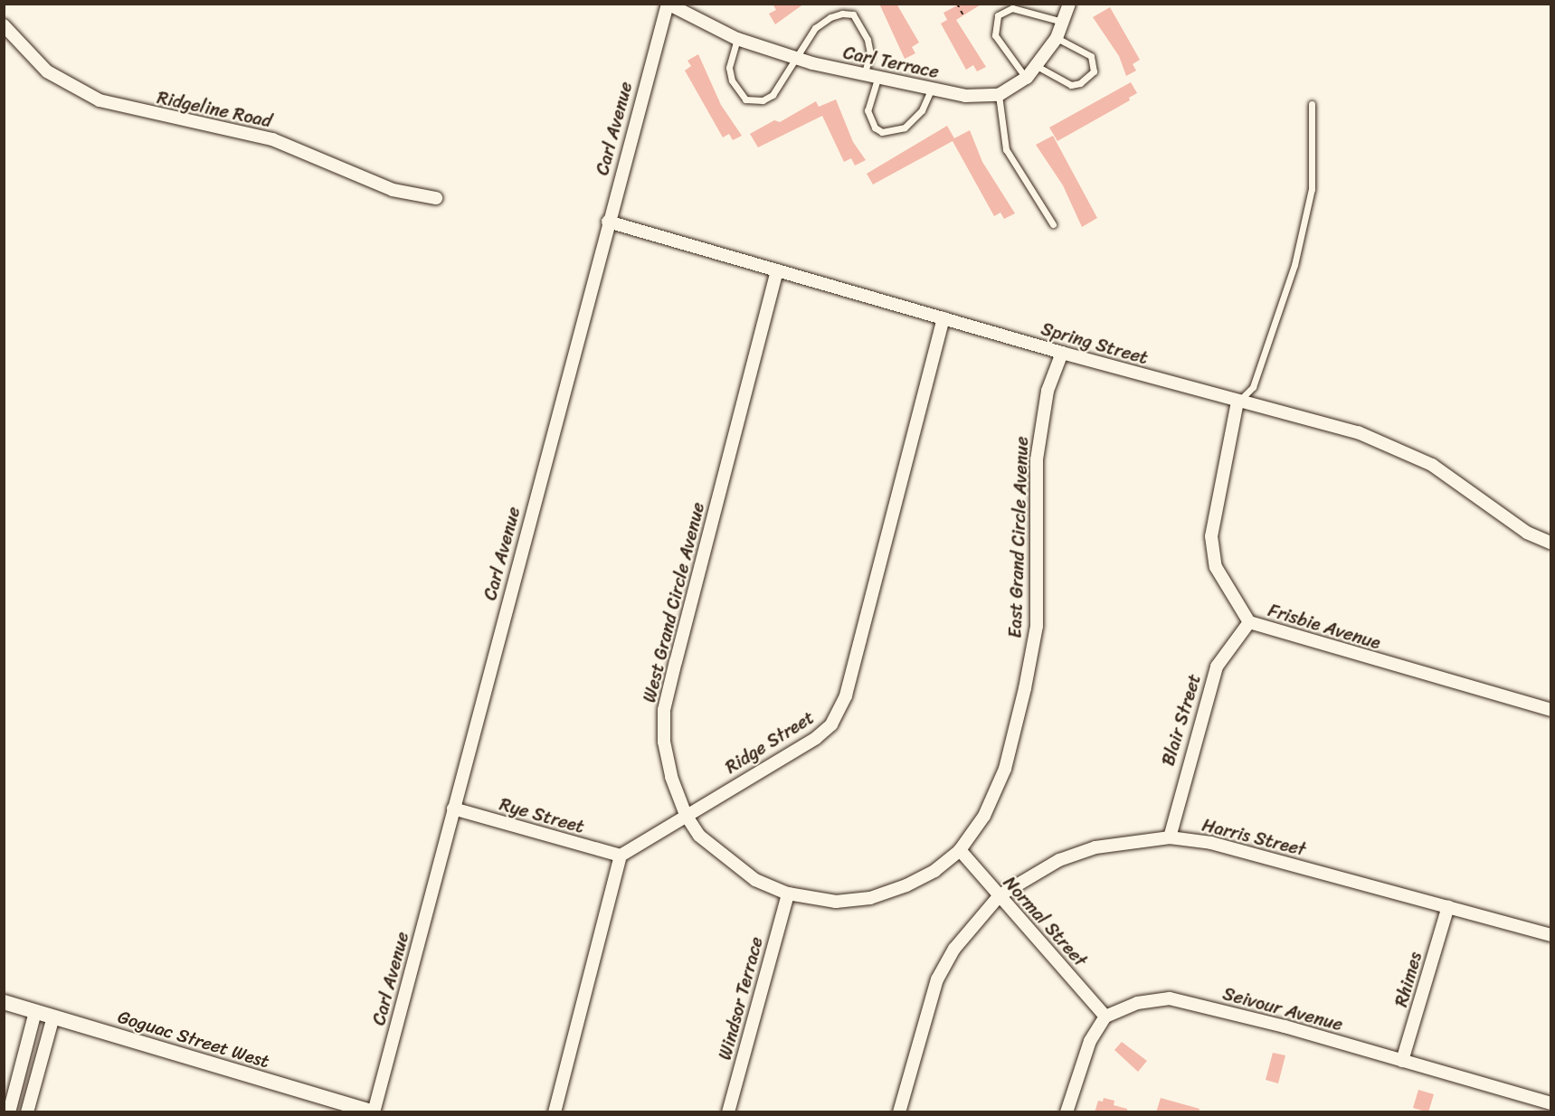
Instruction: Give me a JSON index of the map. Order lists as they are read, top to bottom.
{
  "streets": {
    "street": [
      "Carl Terrace",
      "Ridgeline Road",
      "Carl Avenue",
      "Spring Street",
      "East Grand Circle Avenue",
      "West Grand Circle Avenue",
      "Frisbie Avenue",
      "Blair Street",
      "Ridge Street",
      "Rye Street",
      "Harris Street",
      "Normal Street",
      "Rhimes",
      "Windsor Terrace",
      "Seivour Avenue",
      "Goguac Street West"
    ]
  },
  "crossings": [
    ["Carl Terrace", "Carl Avenue"],
    ["Carl Avenue", "Spring Street"],
    ["Carl Avenue", "Rye Street"],
    ["Carl Avenue", "Goguac Street West"],
    ["Spring Street", "East Grand Circle Avenue"],
    ["Spring Street", "West Grand Circle Avenue"],
    ["Spring Street", "Frisbie Avenue"],
    ["Spring Street", "Ridge Street"],
    ["East Grand Circle Avenue", "West Grand Circle Avenue"],
    ["East Grand Circle Avenue", "Normal Street"],
    ["East Grand Circle Avenue", "Windsor Terrace"],
    ["West Grand Circle Avenue", "Ridge Street"],
    ["West Grand Circle Avenue", "Windsor Terrace"],
    ["Frisbie Avenue", "Blair Street"],
    ["Blair Street", "Harris Street"],
    ["Ridge Street", "Rye Street"],
    ["Harris Street", "Normal Street"],
    ["Harris Street", "Rhimes"],
    ["Normal Street", "Seivour Avenue"],
    ["Rhimes", "Seivour Avenue"]
  ]
}
